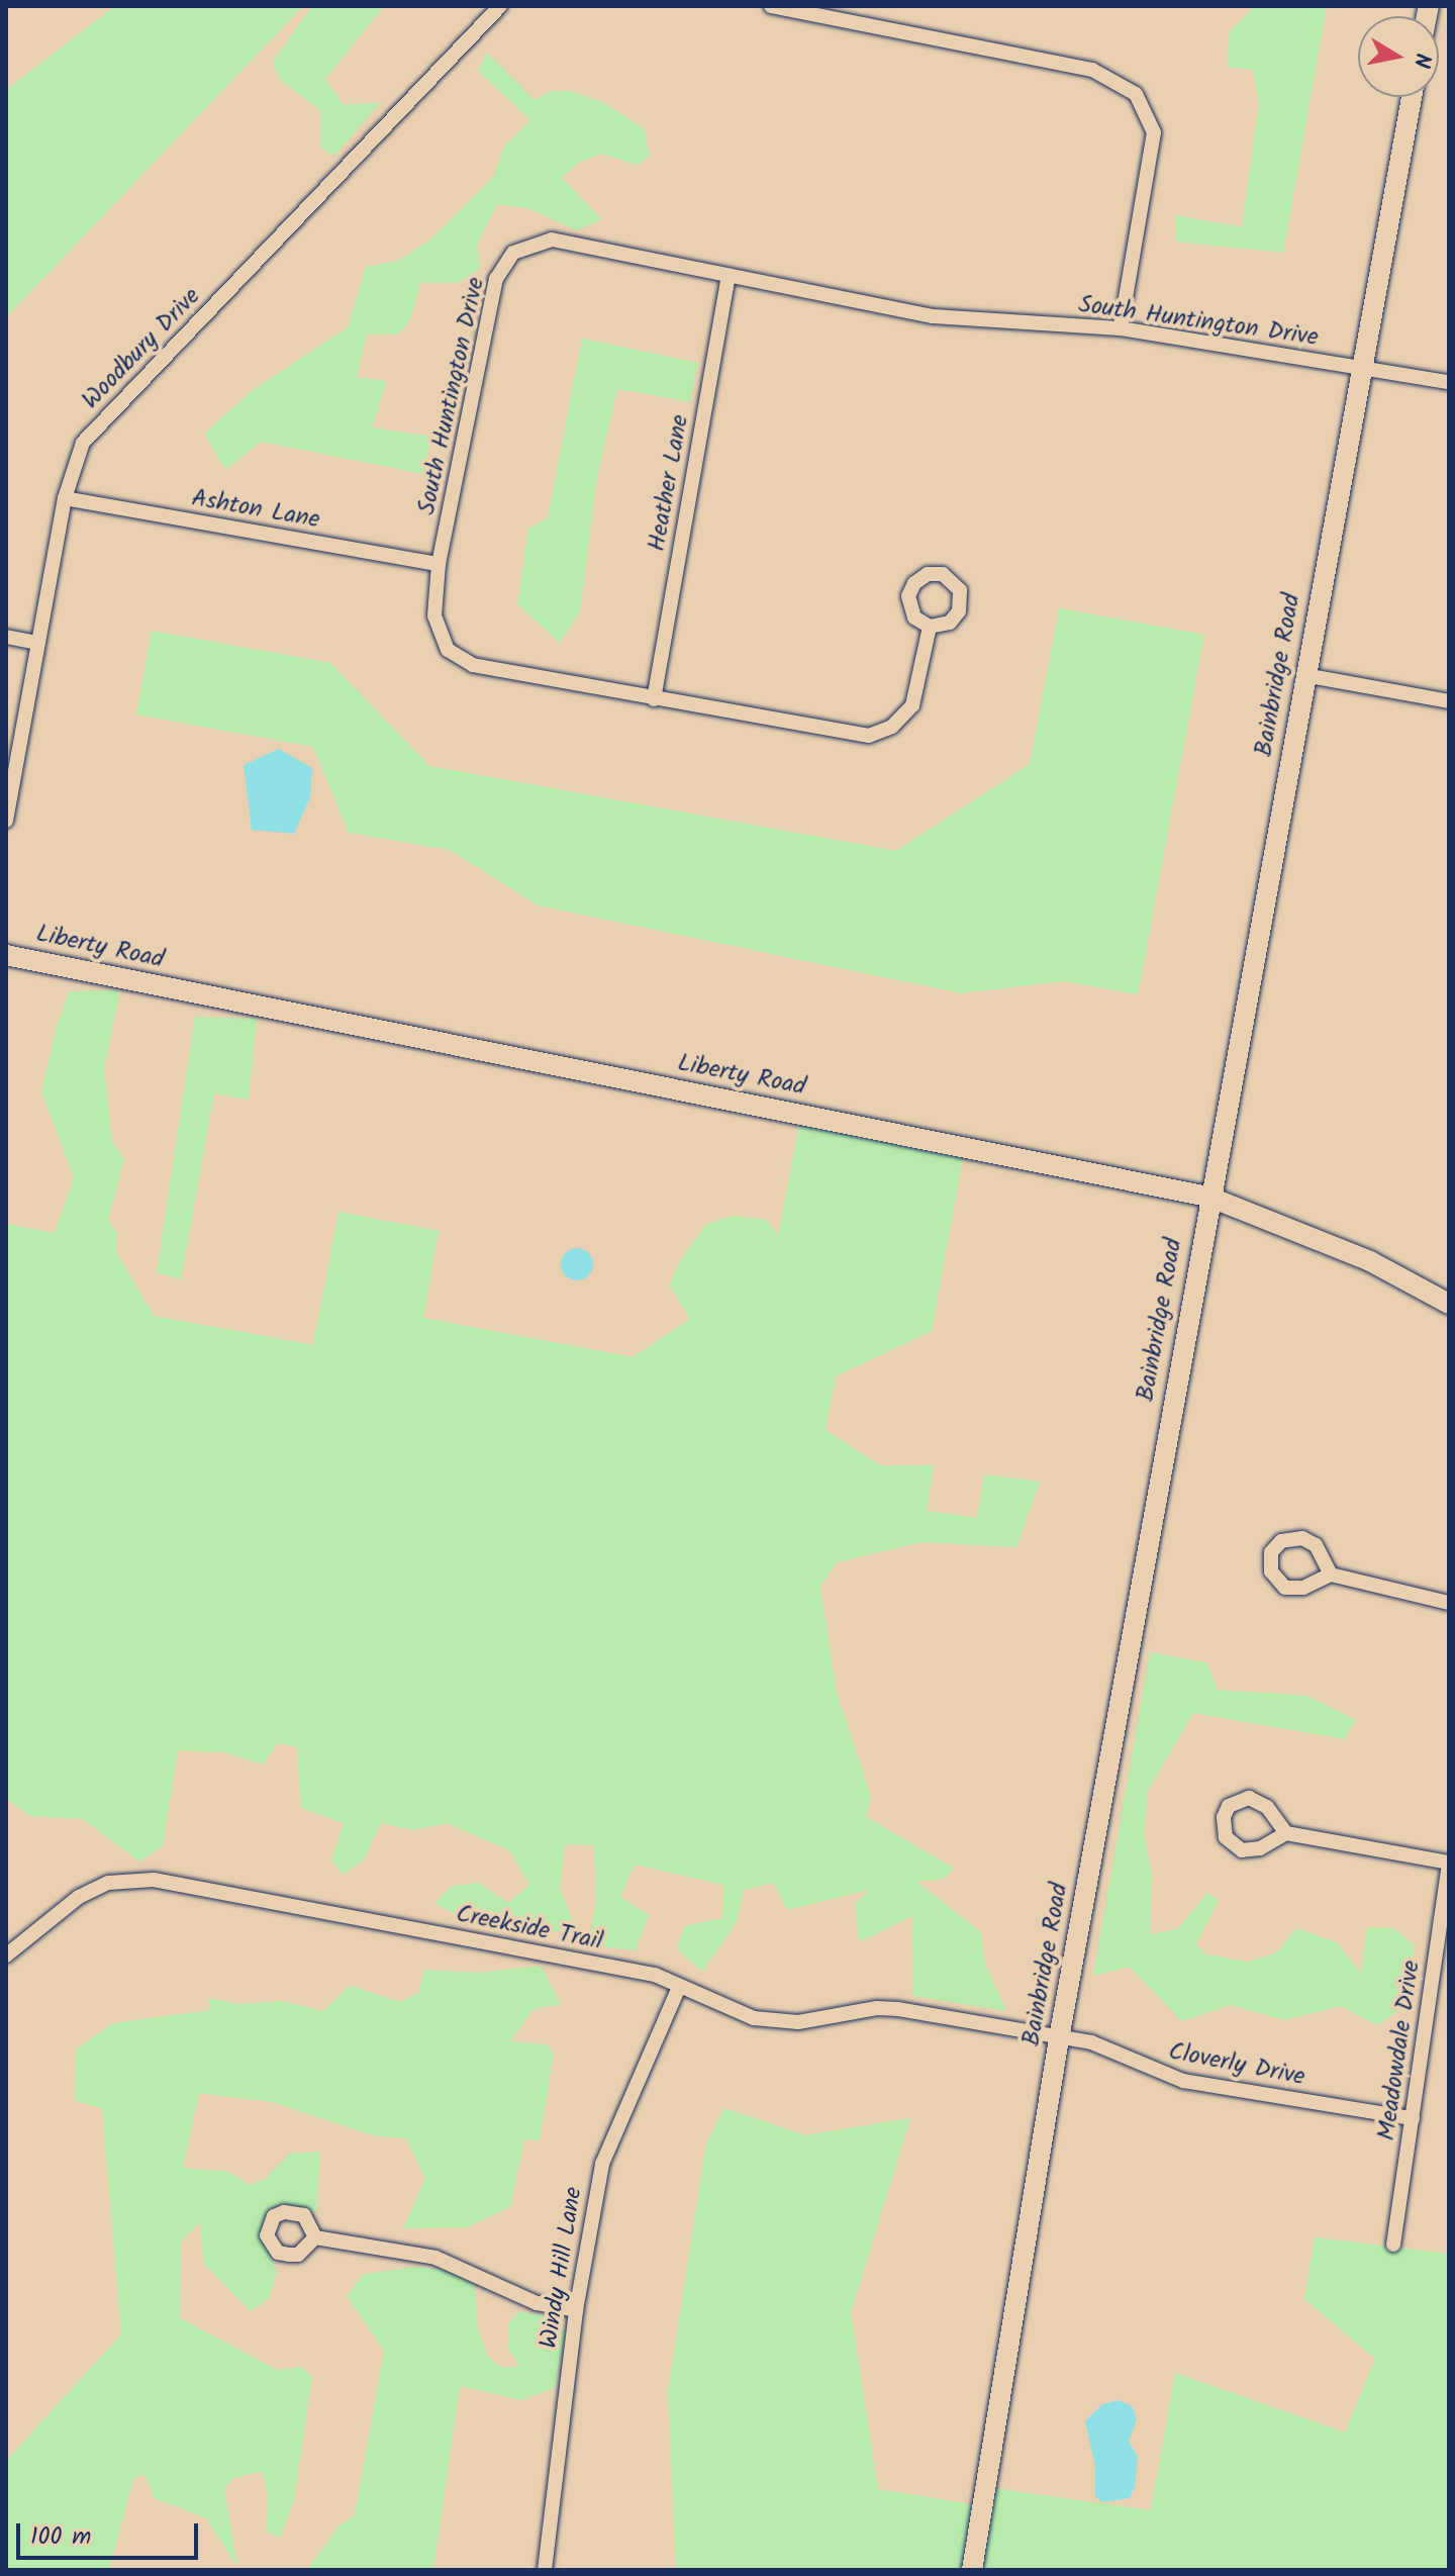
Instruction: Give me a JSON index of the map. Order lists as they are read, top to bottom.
{
  "streets": {
    "street": [
      "South Huntington Drive",
      "Woodbury Drive",
      "Heather Lane",
      "Ashton Lane",
      "Bainbridge Road",
      "Liberty Road",
      "Creekside Trail",
      "Meadowdale Drive",
      "Cloverly Drive",
      "Windy Hill Lane"
    ]
  },
  "crossings": [
    ["South Huntington Drive", "Heather Lane"],
    ["South Huntington Drive", "Ashton Lane"],
    ["South Huntington Drive", "Bainbridge Road"],
    ["Woodbury Drive", "Ashton Lane"],
    ["Bainbridge Road", "Liberty Road"],
    ["Bainbridge Road", "Creekside Trail"],
    ["Bainbridge Road", "Cloverly Drive"],
    ["Creekside Trail", "Cloverly Drive"],
    ["Creekside Trail", "Windy Hill Lane"],
    ["Meadowdale Drive", "Cloverly Drive"]
  ],
  "scale_bar": "100 m",
  "north": "right"
}
